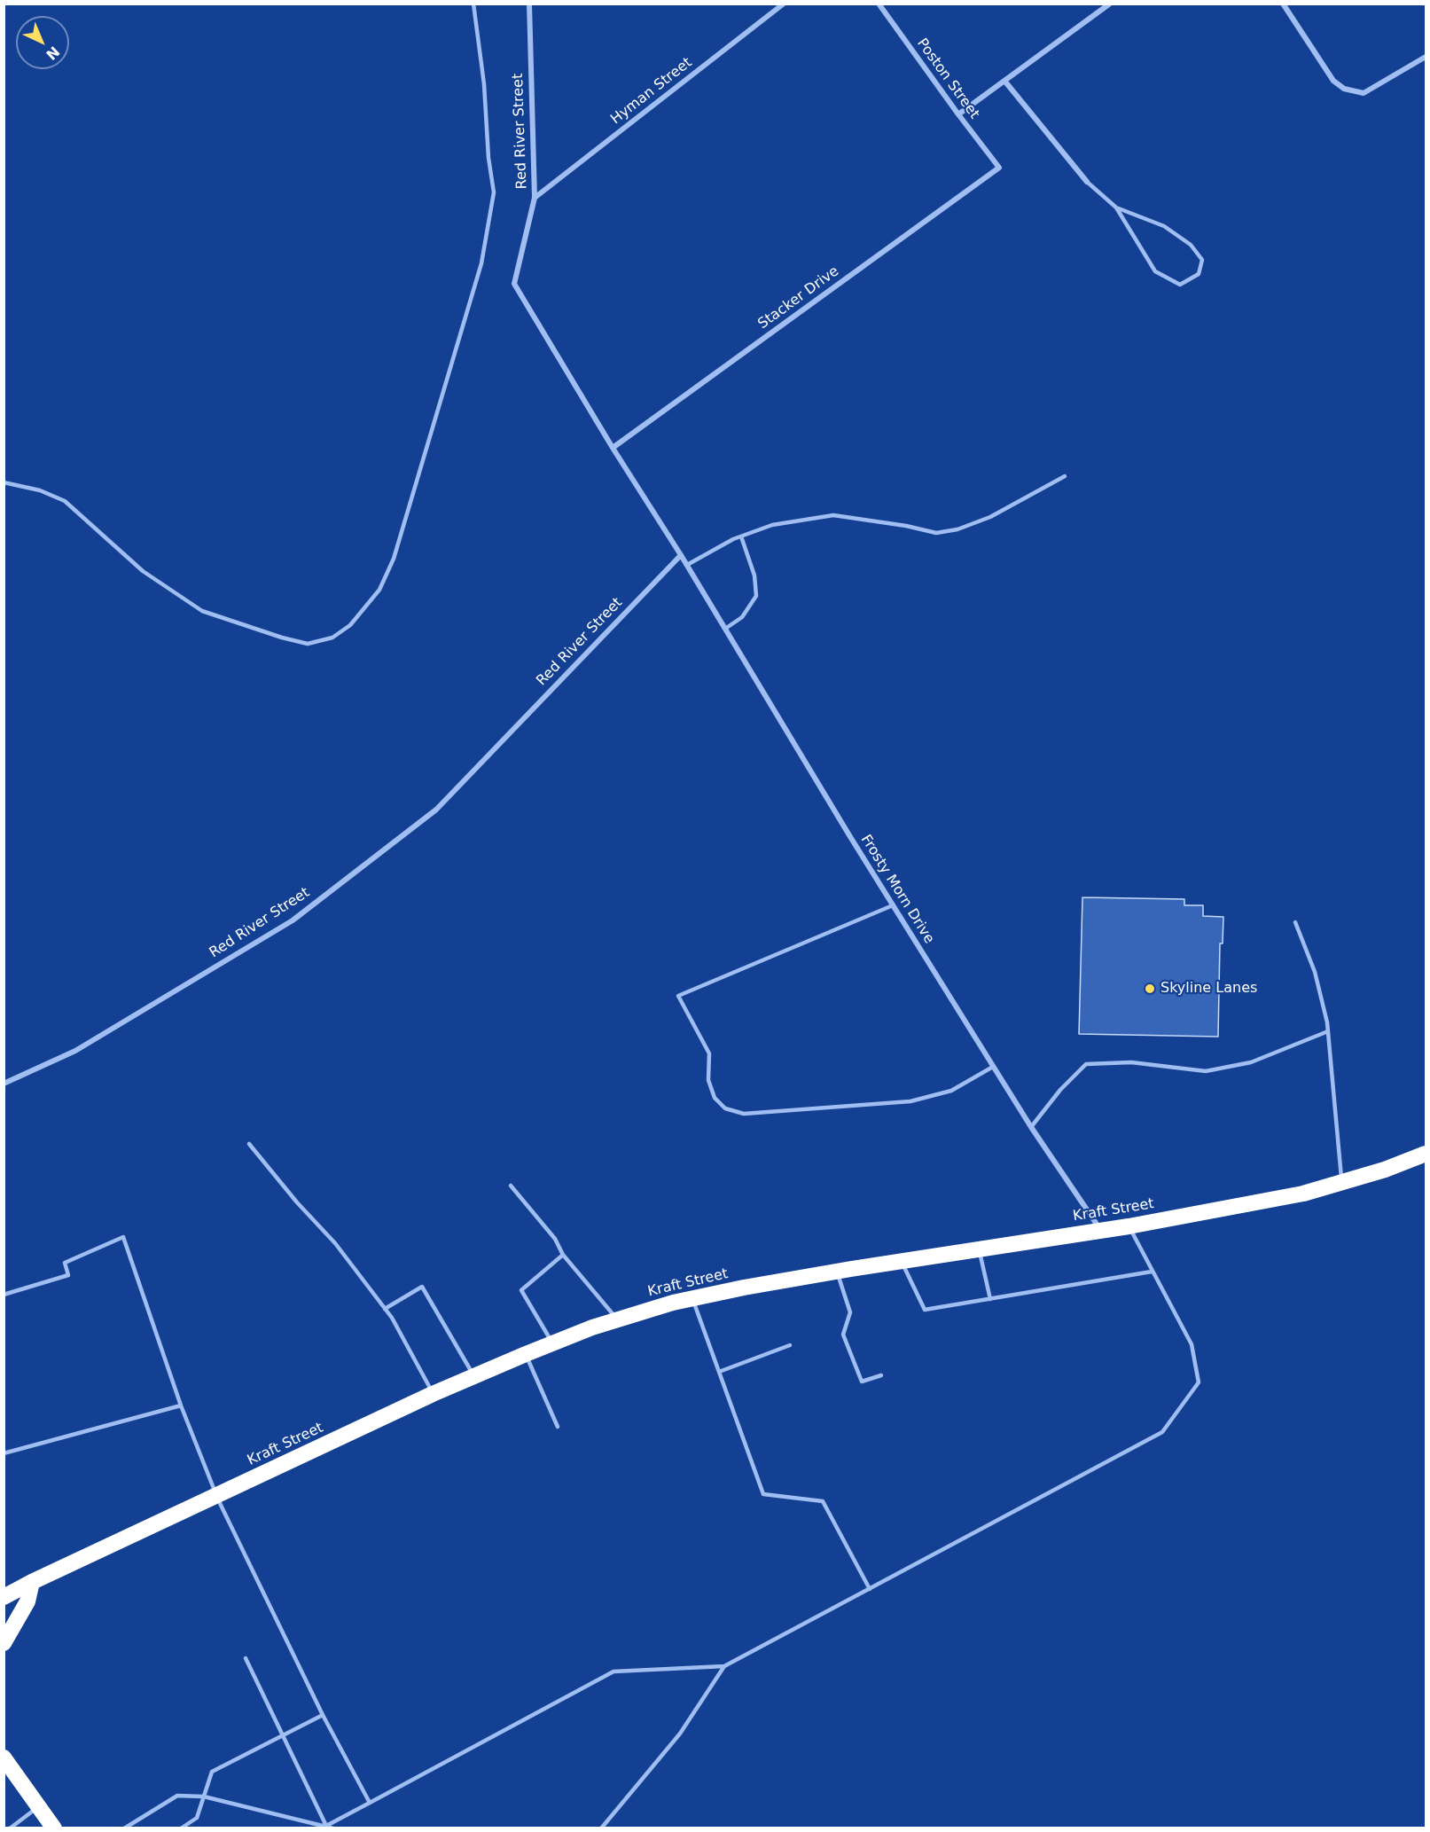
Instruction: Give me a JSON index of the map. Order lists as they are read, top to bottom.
{
  "streets": {
    "highway": ["Kraft Street"],
    "street": [
      "Poston Street",
      "Hyman Street",
      "Red River Street",
      "Stacker Drive",
      "Frosty Morn Drive"
    ]
  },
  "crossings": [
    ["Poston Street", "Stacker Drive"],
    ["Hyman Street", "Red River Street"],
    ["Red River Street", "Stacker Drive"],
    ["Red River Street", "Frosty Morn Drive"],
    ["Frosty Morn Drive", "Kraft Street"]
  ],
  "places": ["Skyline Lanes"],
  "north": "bottom right"
}
